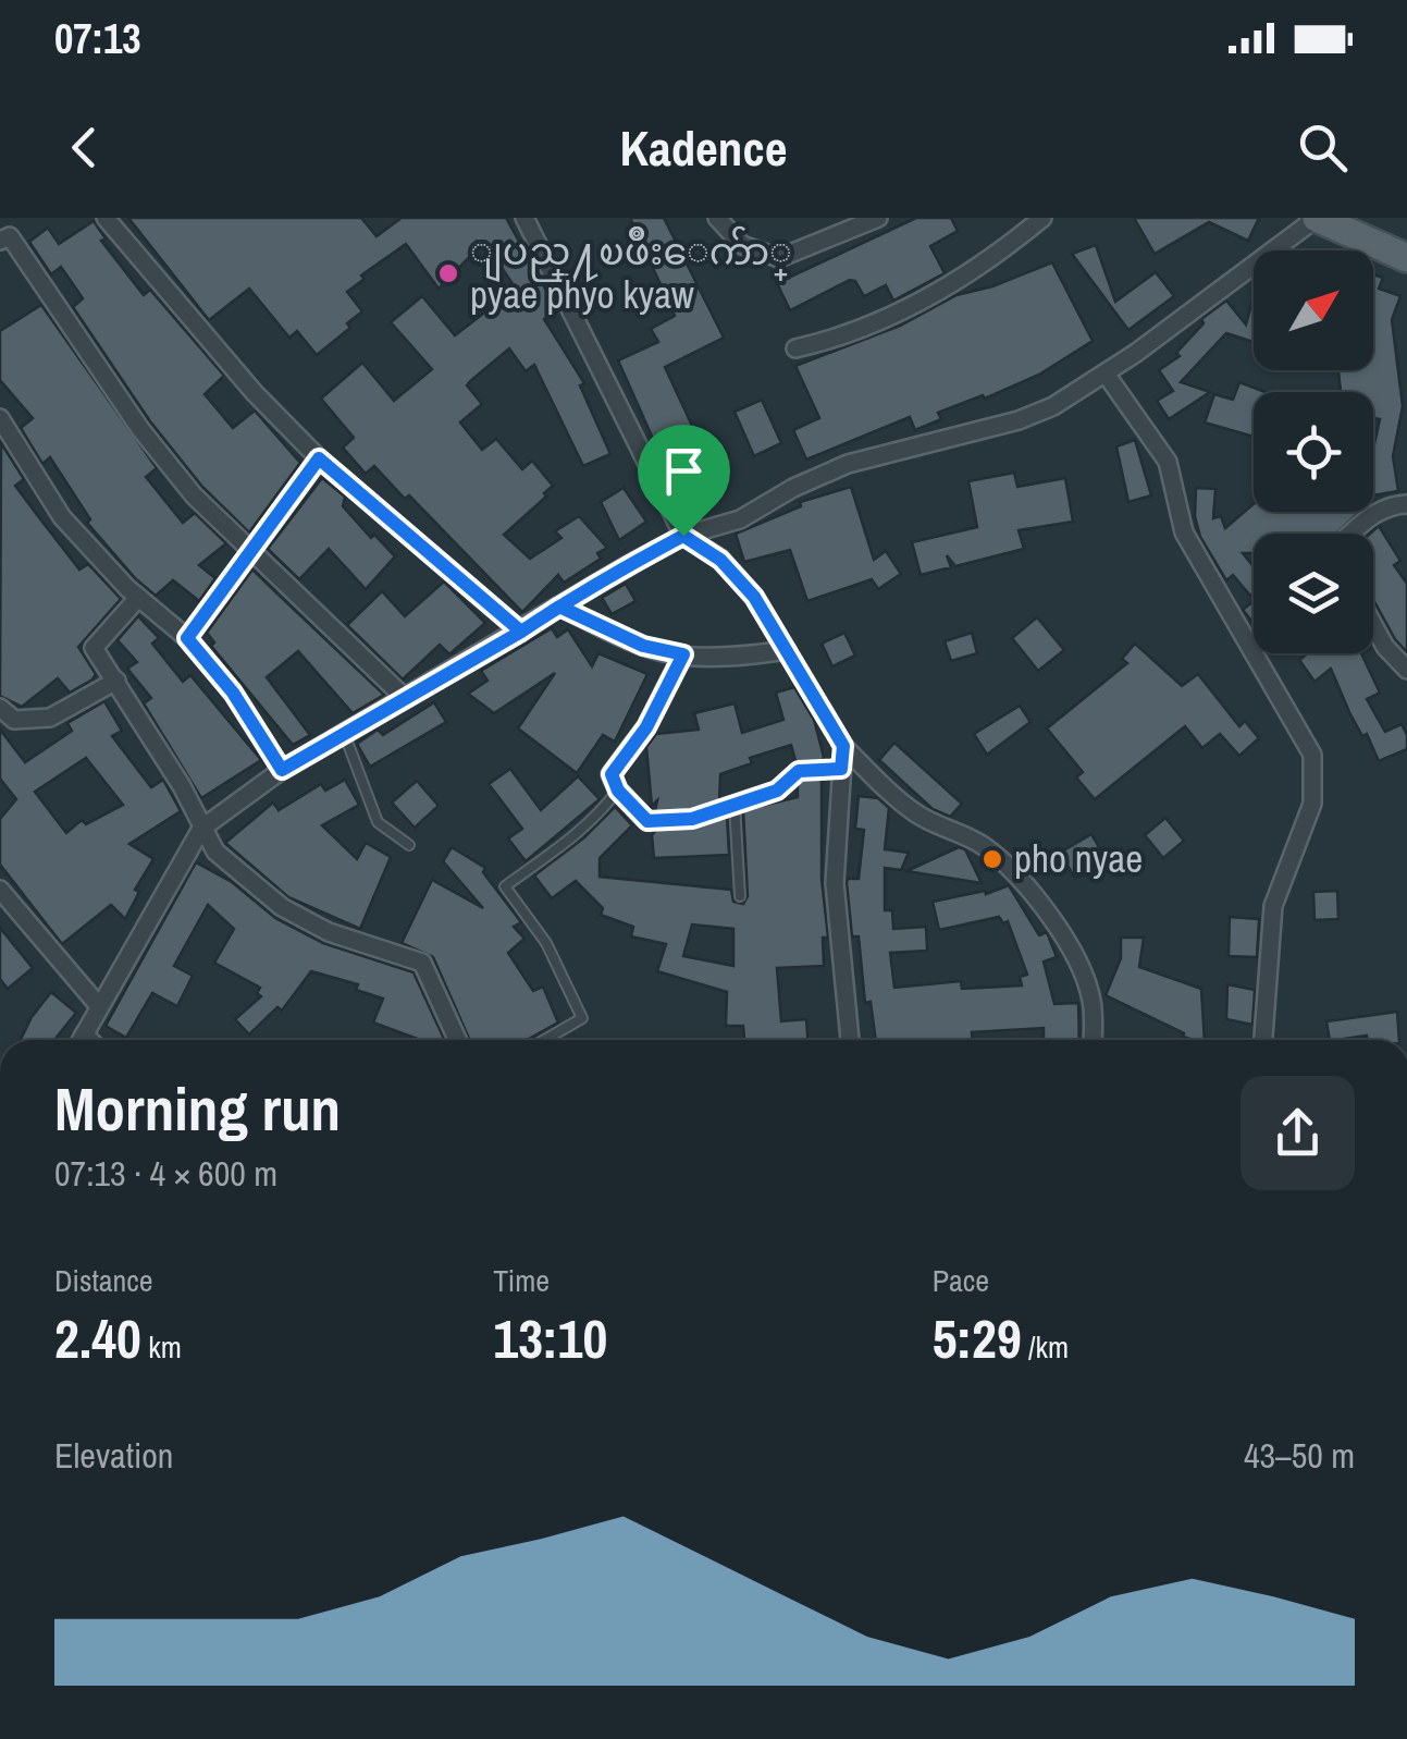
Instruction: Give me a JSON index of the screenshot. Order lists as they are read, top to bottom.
{
  "places": ["ျပည္႔ၿဖိဳးေက်ာ္ pyae phyo kyaw", "pho nyae"],
  "north": "top right",
  "page": {
    "status": "07:13",
    "header": "Kadence",
    "heading": ["Morning run", "07:13 · 4 × 600 m"],
    "stats": [
      ["Distance", "2.40 km"],
      ["Time", "13:10"],
      ["Pace", "5:29 /km"]
    ],
    "chart": ["Elevation", "43–50 m"]
  }
}
